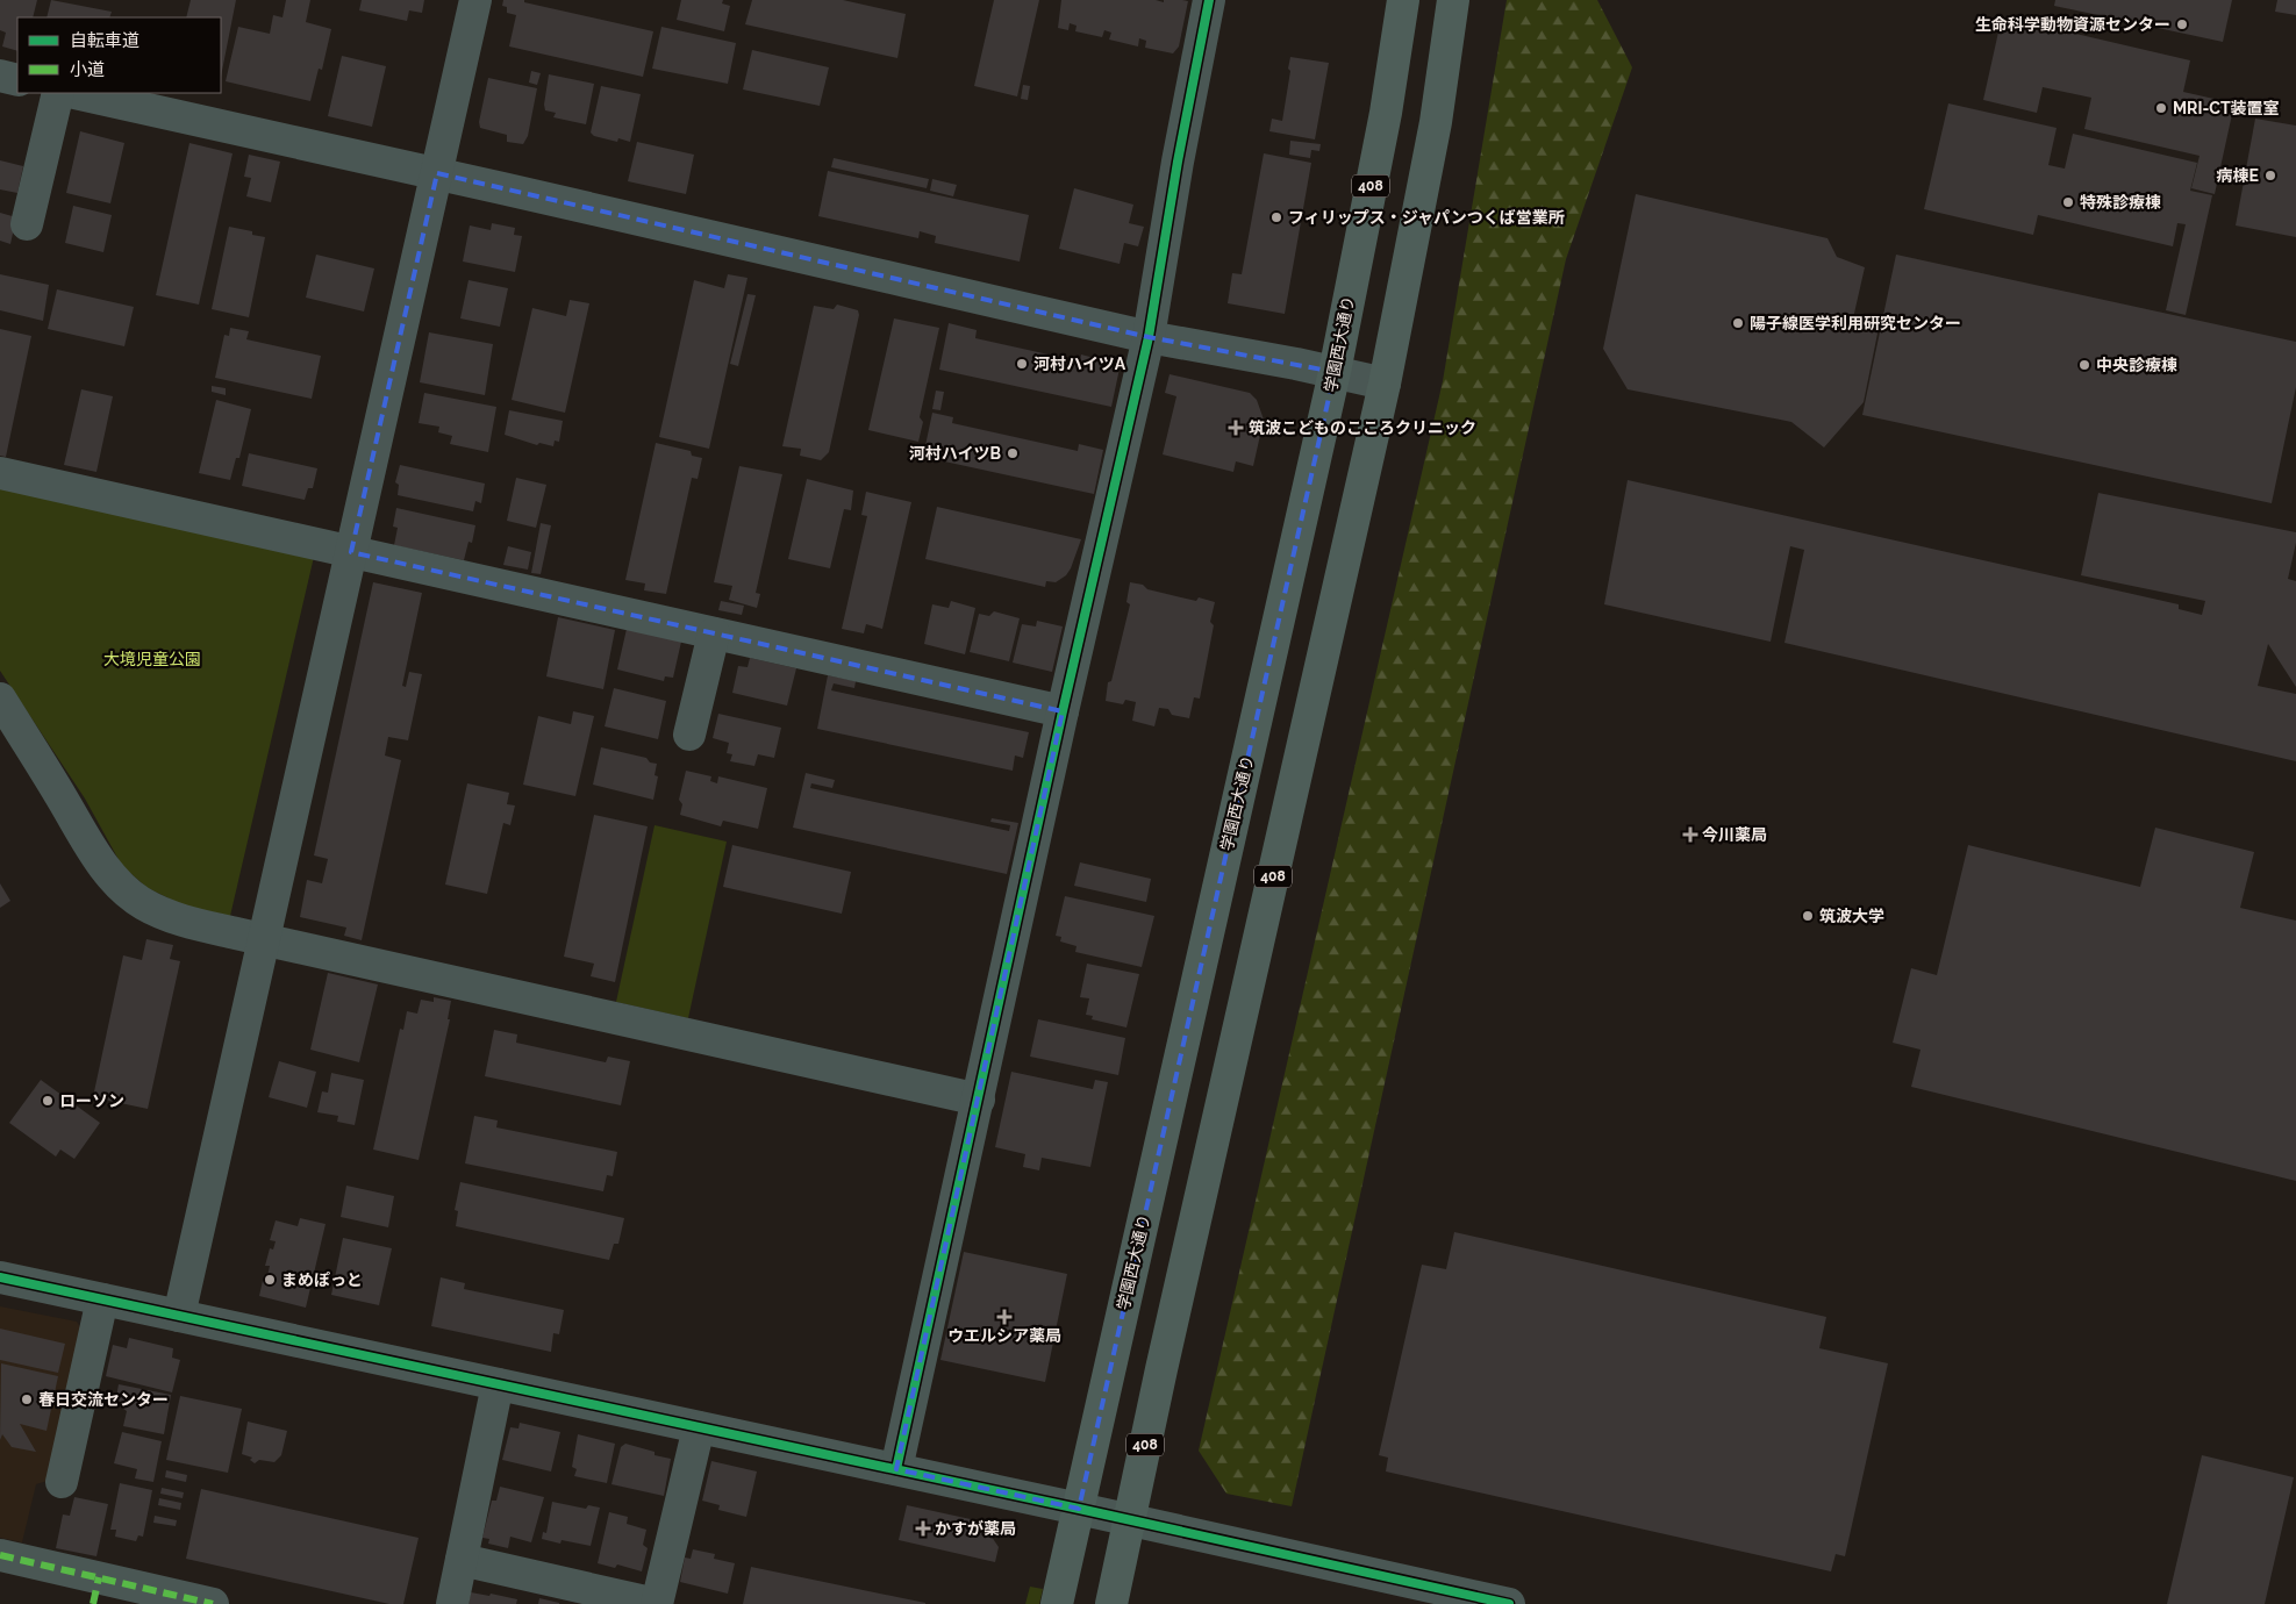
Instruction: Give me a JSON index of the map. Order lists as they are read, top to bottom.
{
  "streets": {
    "highway": ["408", "学園西大通り"]
  },
  "parks": ["大境児童公園"],
  "places": {
    "other": [
      "生命科学動物資源センター",
      "MRI-CT装置室",
      "病棟E",
      "特殊診療棟",
      "フィリップス・ジャパンつくば営業所",
      "陽子線医学利用研究センター",
      "河村ハイツA",
      "中央診療棟",
      "河村ハイツB",
      "筑波大学",
      "ローソン",
      "まめぽっと",
      "春日交流センター"
    ],
    "health": [
      "筑波こどものこころクリニック",
      "今川薬局",
      "ウエルシア薬局",
      "かすが薬局"
    ]
  },
  "legend": ["自転車道", "小道"]
}
